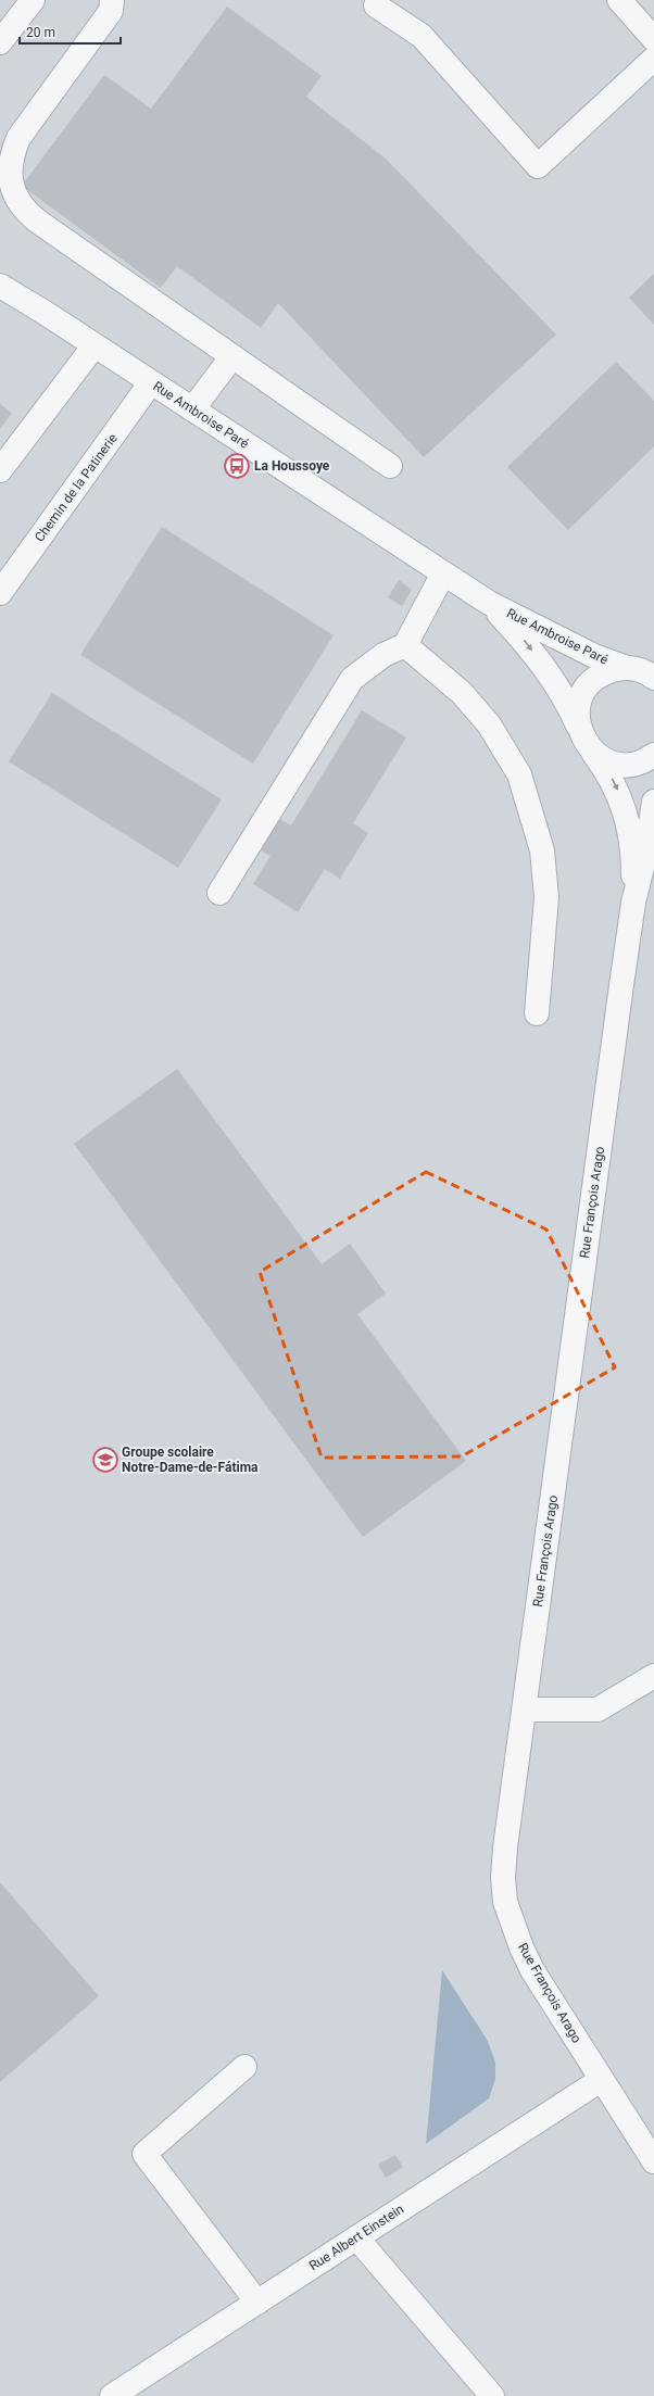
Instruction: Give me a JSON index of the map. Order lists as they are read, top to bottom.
{
  "streets": {
    "street": [
      "Rue Ambroise Paré",
      "Chemin de la Patinerie",
      "Rue François Arago",
      "Rue Albert Einstein"
    ]
  },
  "crossings": [
    ["Rue Ambroise Paré", "Chemin de la Patinerie"],
    ["Rue Ambroise Paré", "Rue François Arago"],
    ["Rue François Arago", "Rue Albert Einstein"]
  ],
  "places": {
    "bus stop": ["La Houssoye"],
    "school or university": ["Groupe scolaire Notre-Dame-de-Fátima"]
  },
  "scale_bar": "20 m"
}
